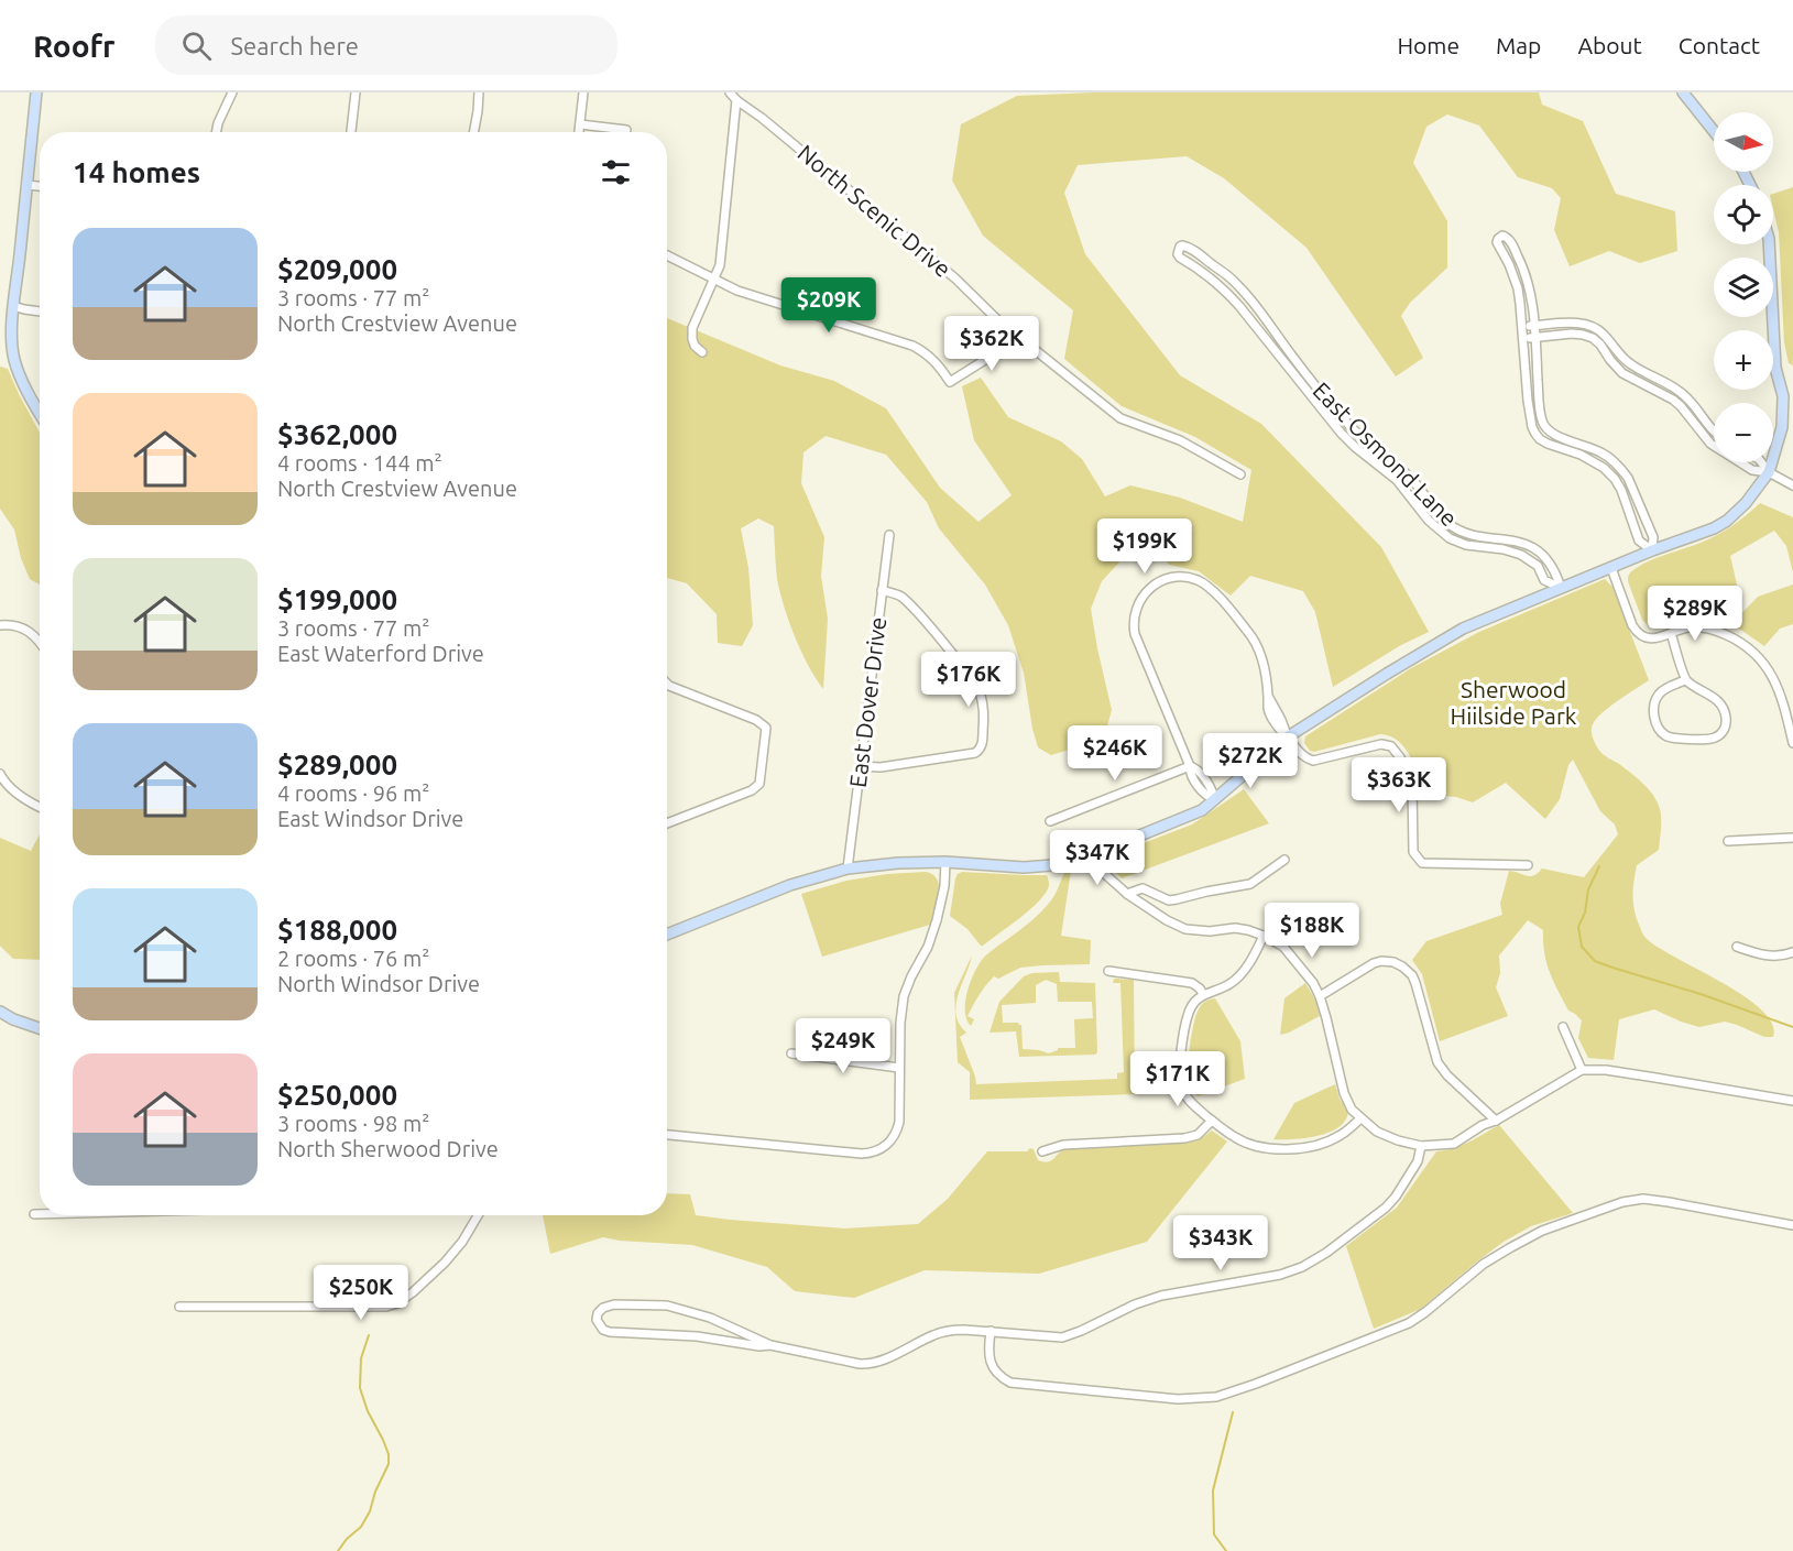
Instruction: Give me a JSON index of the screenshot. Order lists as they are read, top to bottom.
{
  "streets": {
    "street": ["North Scenic Drive", "East Osmond Lane", "East Dover Drive"]
  },
  "parks": ["Sherwood Hiilside Park"],
  "north": "right",
  "page": {
    "header": "Roofr",
    "search": "Search here",
    "nav": [
      "Home",
      "Map",
      "About",
      "Contact"
    ],
    "map_buttons": ["+", "−"],
    "heading": "14 homes",
    "list": [
      {
        "name": "$209,000",
        "note": "3 rooms · 77 m² · North Crestview Avenue"
      },
      {
        "name": "$362,000",
        "note": "4 rooms · 144 m² · North Crestview Avenue"
      },
      {
        "name": "$199,000",
        "note": "3 rooms · 77 m² · East Waterford Drive"
      },
      {
        "name": "$289,000",
        "note": "4 rooms · 96 m² · East Windsor Drive"
      },
      {
        "name": "$188,000",
        "note": "2 rooms · 76 m² · North Windsor Drive"
      },
      {
        "name": "$250,000",
        "note": "3 rooms · 98 m² · North Sherwood Drive"
      }
    ],
    "price": [
      "$209K",
      "$362K",
      "$199K",
      "$289K",
      "$176K",
      "$246K",
      "$272K",
      "$363K",
      "$347K",
      "$188K",
      "$249K",
      "$171K",
      "$343K",
      "$250K"
    ]
  }
}
